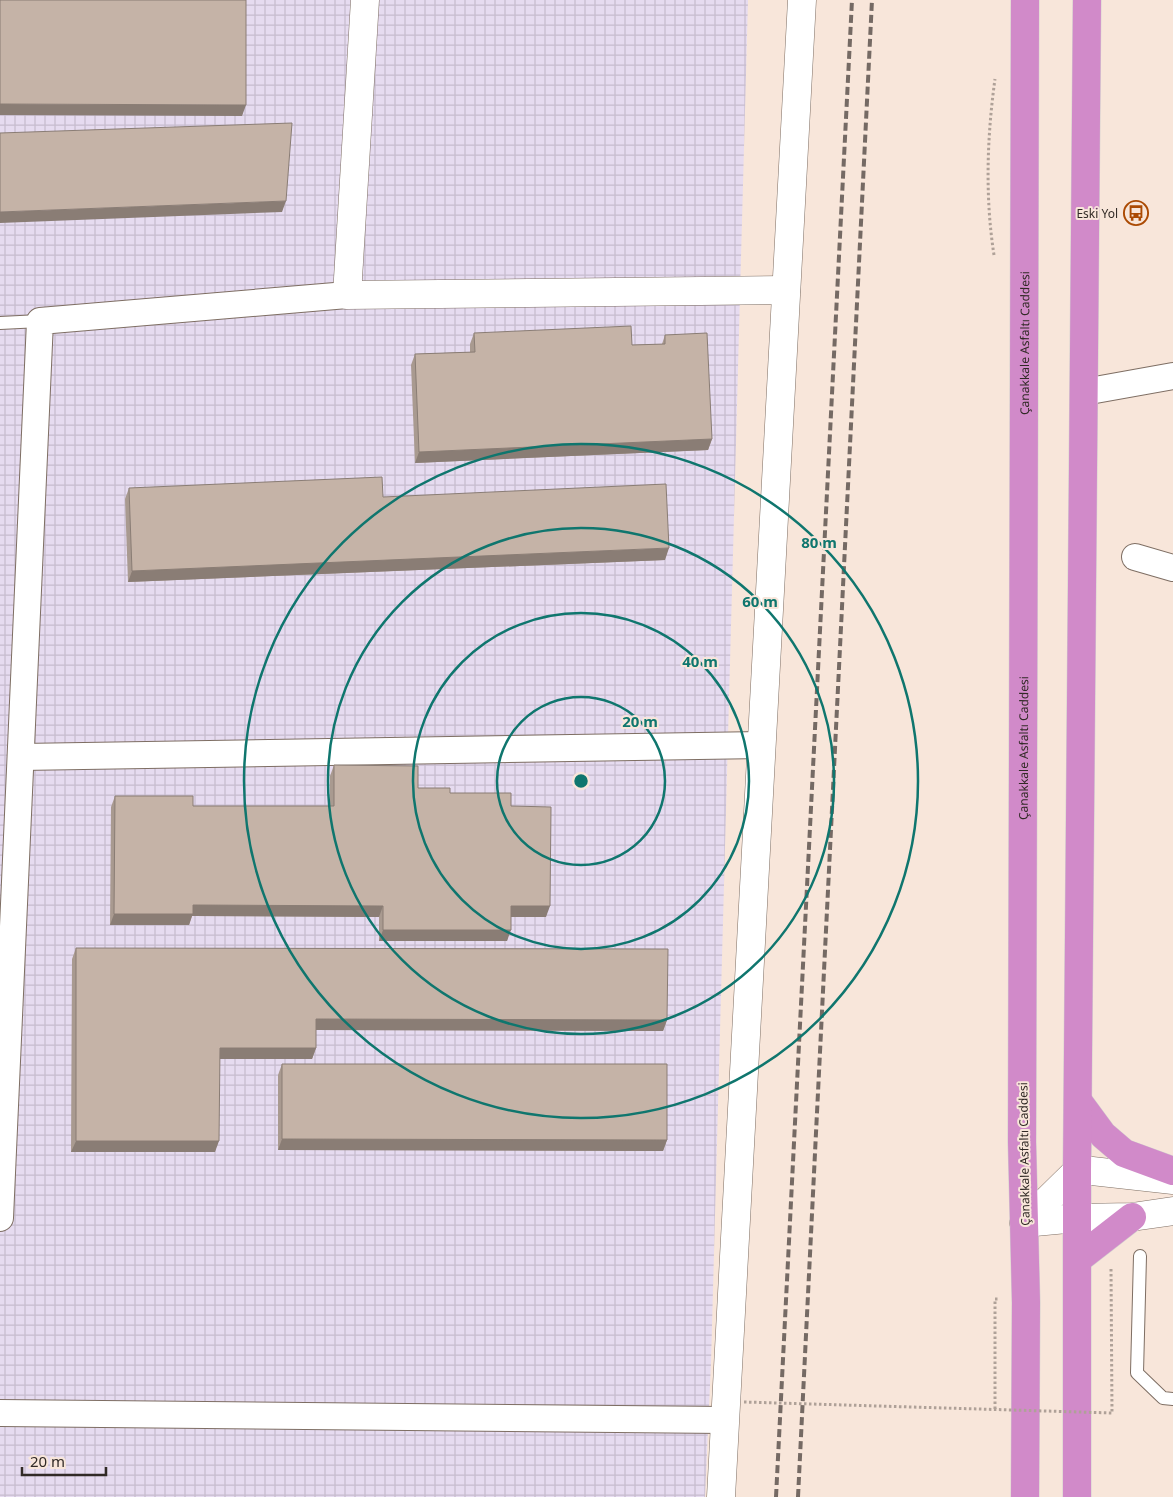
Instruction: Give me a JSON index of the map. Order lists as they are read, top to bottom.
{
  "streets": {
    "highway": ["Çanakkale Asfaltı Caddesi"]
  },
  "places": {
    "bus stop": ["Eski Yol"]
  },
  "scale_bar": "20 m",
  "rings": [
    "80 m",
    "60 m",
    "40 m",
    "20 m"
  ]
}
